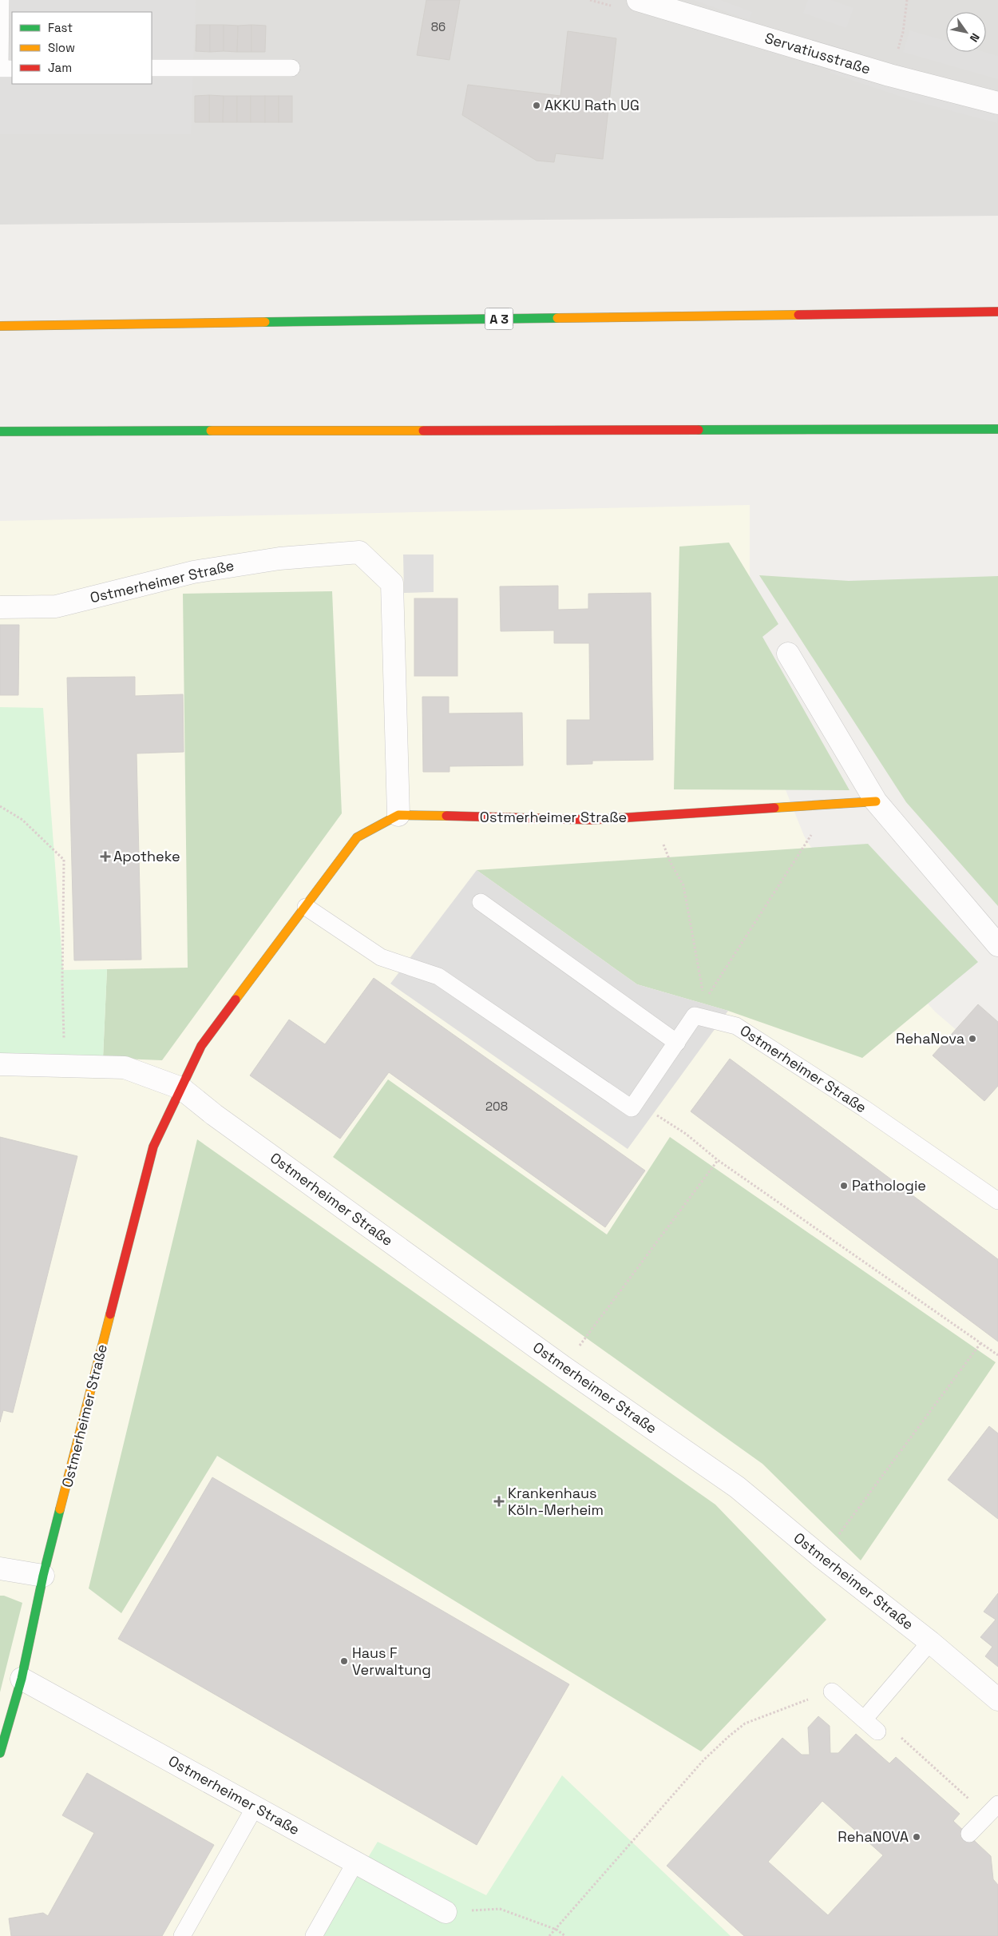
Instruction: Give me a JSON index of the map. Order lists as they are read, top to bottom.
{
  "streets": {
    "main road": ["A 3", "Ostmerheimer Straße"],
    "street": ["Servatiusstraße"]
  },
  "places": {
    "other": [
      "AKKU Rath UG",
      "RehaNova",
      "Pathologie",
      "Haus F Verwaltung",
      "RehaNOVA"
    ],
    "health": ["Apotheke", "Krankenhaus Köln-Merheim"]
  },
  "house_numbers": ["86", "208"],
  "legend": ["Fast", "Slow", "Jam"],
  "north": "bottom right"
}
